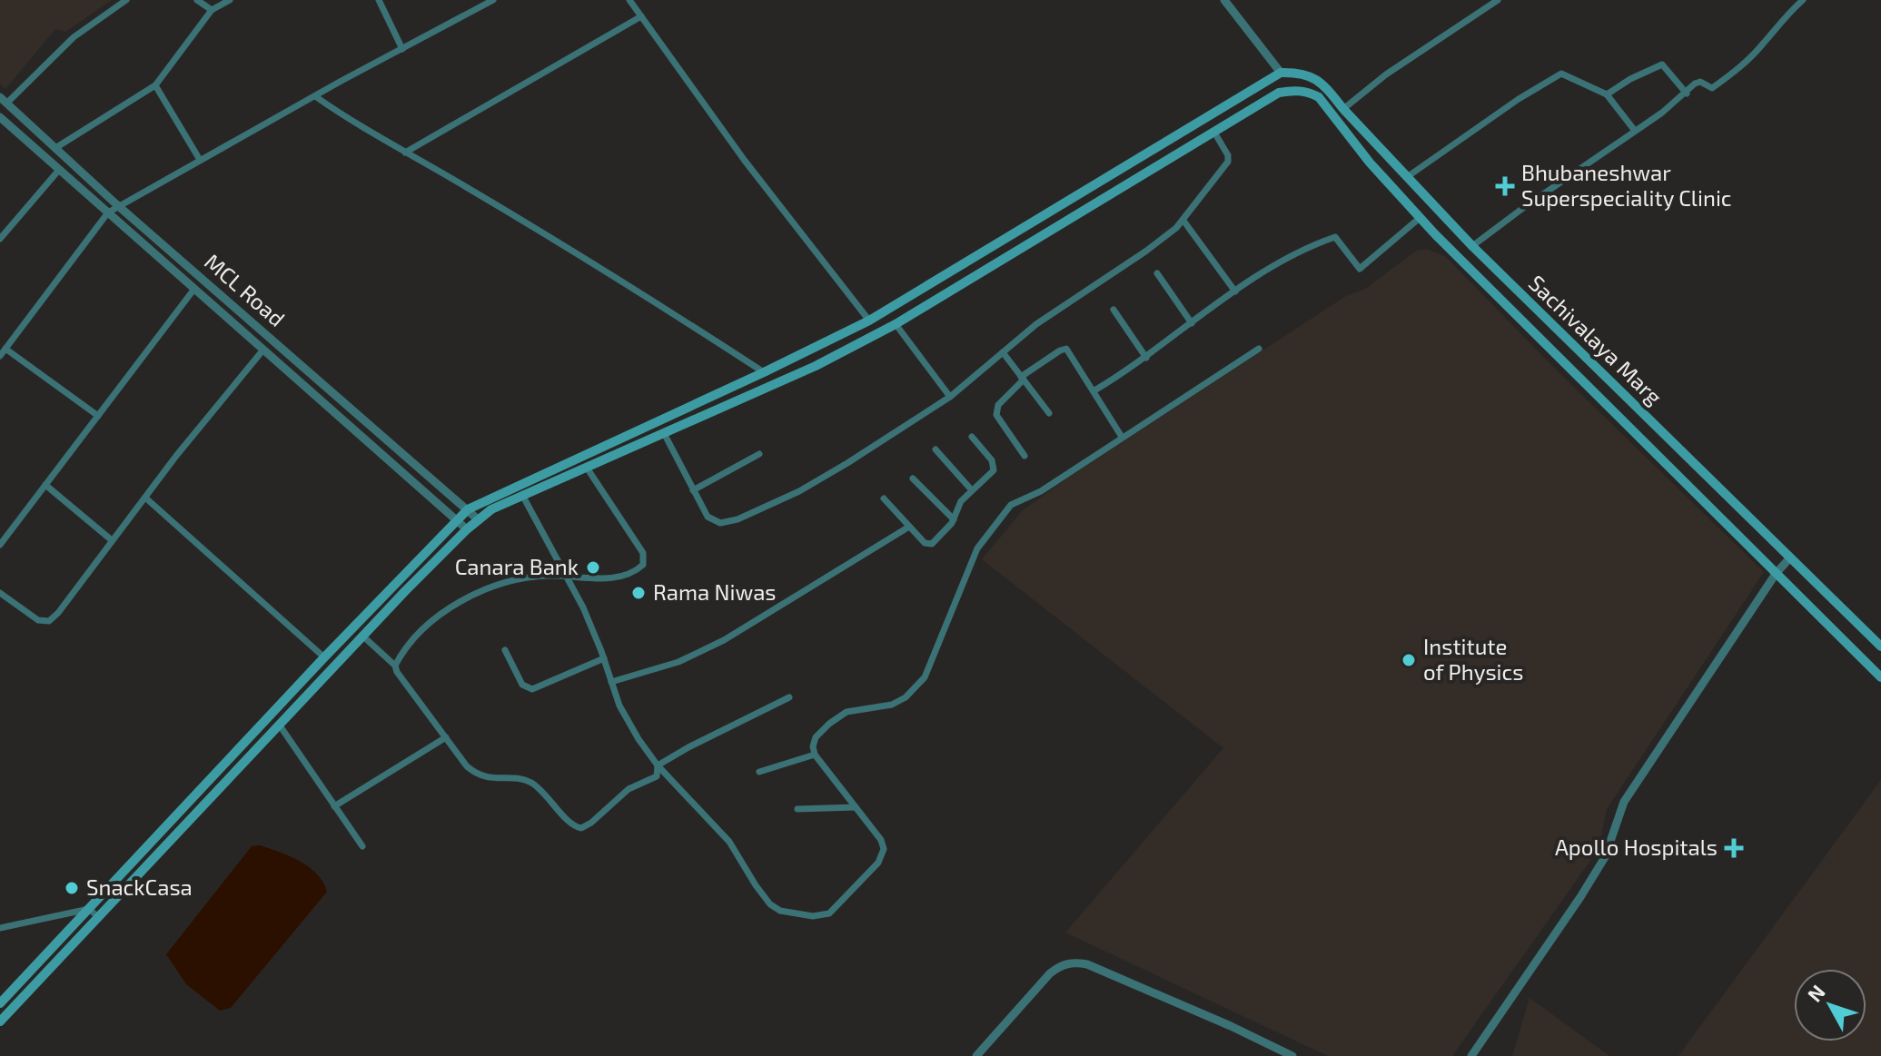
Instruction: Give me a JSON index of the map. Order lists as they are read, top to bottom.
{
  "streets": {
    "main road": ["Sachivalaya Marg"],
    "street": ["MCL Road"]
  },
  "places": {
    "health": ["Bhubaneshwar Superspeciality Clinic", "Apollo Hospitals"],
    "other": [
      "Canara Bank",
      "Rama Niwas",
      "Institute of Physics",
      "SnackCasa"
    ]
  },
  "north": "top left"
}
